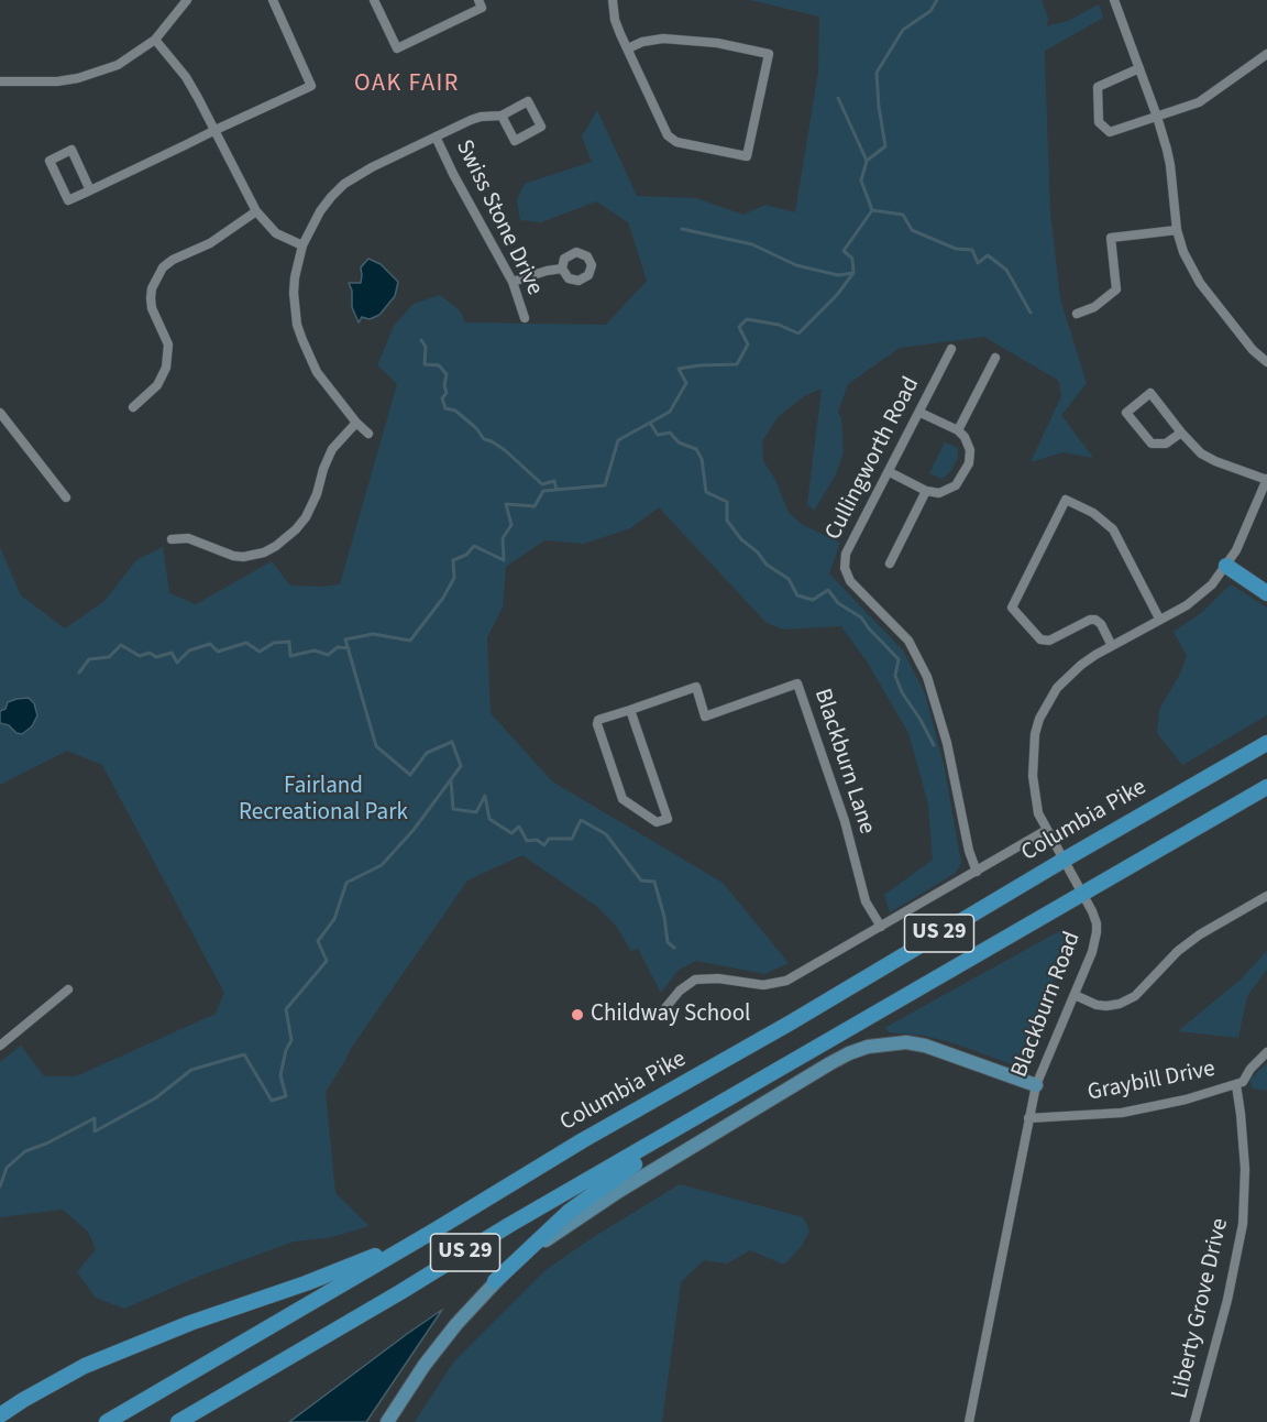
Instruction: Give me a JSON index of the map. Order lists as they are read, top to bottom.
{
  "streets": {
    "highway": ["Columbia Pike", "US 29"],
    "street": [
      "Swiss Stone Drive",
      "Cullingworth Road",
      "Blackburn Lane",
      "Blackburn Road",
      "Graybill Drive",
      "Liberty Grove Drive"
    ]
  },
  "crossings": [
    ["Columbia Pike", "Blackburn Road"],
    ["US 29", "Blackburn Road"],
    ["Blackburn Road", "Graybill Drive"],
    ["Graybill Drive", "Liberty Grove Drive"]
  ],
  "districts": ["OAK FAIR"],
  "parks": ["Fairland Recreational Park"],
  "places": ["Childway School"]
}
